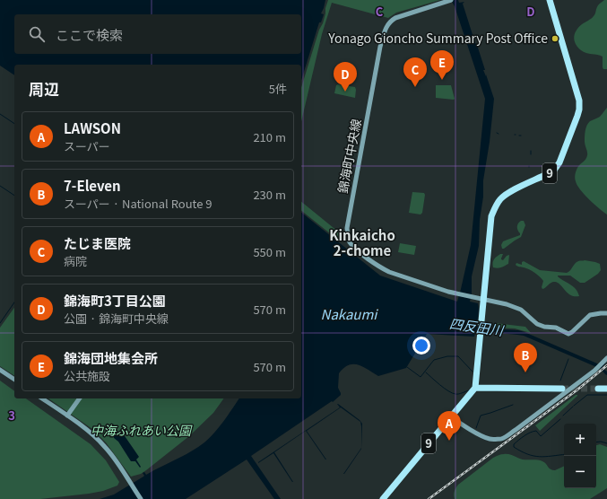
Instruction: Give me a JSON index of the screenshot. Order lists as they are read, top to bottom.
{
  "streets": {
    "highway": ["9"],
    "street": ["錦海町中央線"]
  },
  "crossings": [
    ["錦海町中央線", "9"]
  ],
  "districts": ["Kinkaicho 2-chome"],
  "water": ["Nakaumi", "四反田川"],
  "parks": ["中海ふれあい公園"],
  "places": ["Yonago Gioncho Summary Post Office"],
  "page": {
    "search": "ここで検索",
    "pins": [
      "E",
      "C",
      "D",
      "B",
      "A"
    ],
    "heading": ["周辺", "5件"],
    "list": [
      {
        "mark": "A",
        "name": "LAWSON",
        "note": "スーパー",
        "value": "210 m"
      },
      {
        "mark": "B",
        "name": "7-Eleven",
        "note": "スーパー · National Route 9",
        "value": "230 m"
      },
      {
        "mark": "C",
        "name": "たじま医院",
        "note": "病院",
        "value": "550 m"
      },
      {
        "mark": "D",
        "name": "錦海町3丁目公園",
        "note": "公園 · 錦海町中央線",
        "value": "570 m"
      },
      {
        "mark": "E",
        "name": "錦海団地集会所",
        "note": "公共施設",
        "value": "570 m"
      }
    ],
    "map_buttons": ["+", "−"]
  },
  "grid": {
    "columns": ["C", "D"],
    "rows": ["3"]
  }
}
